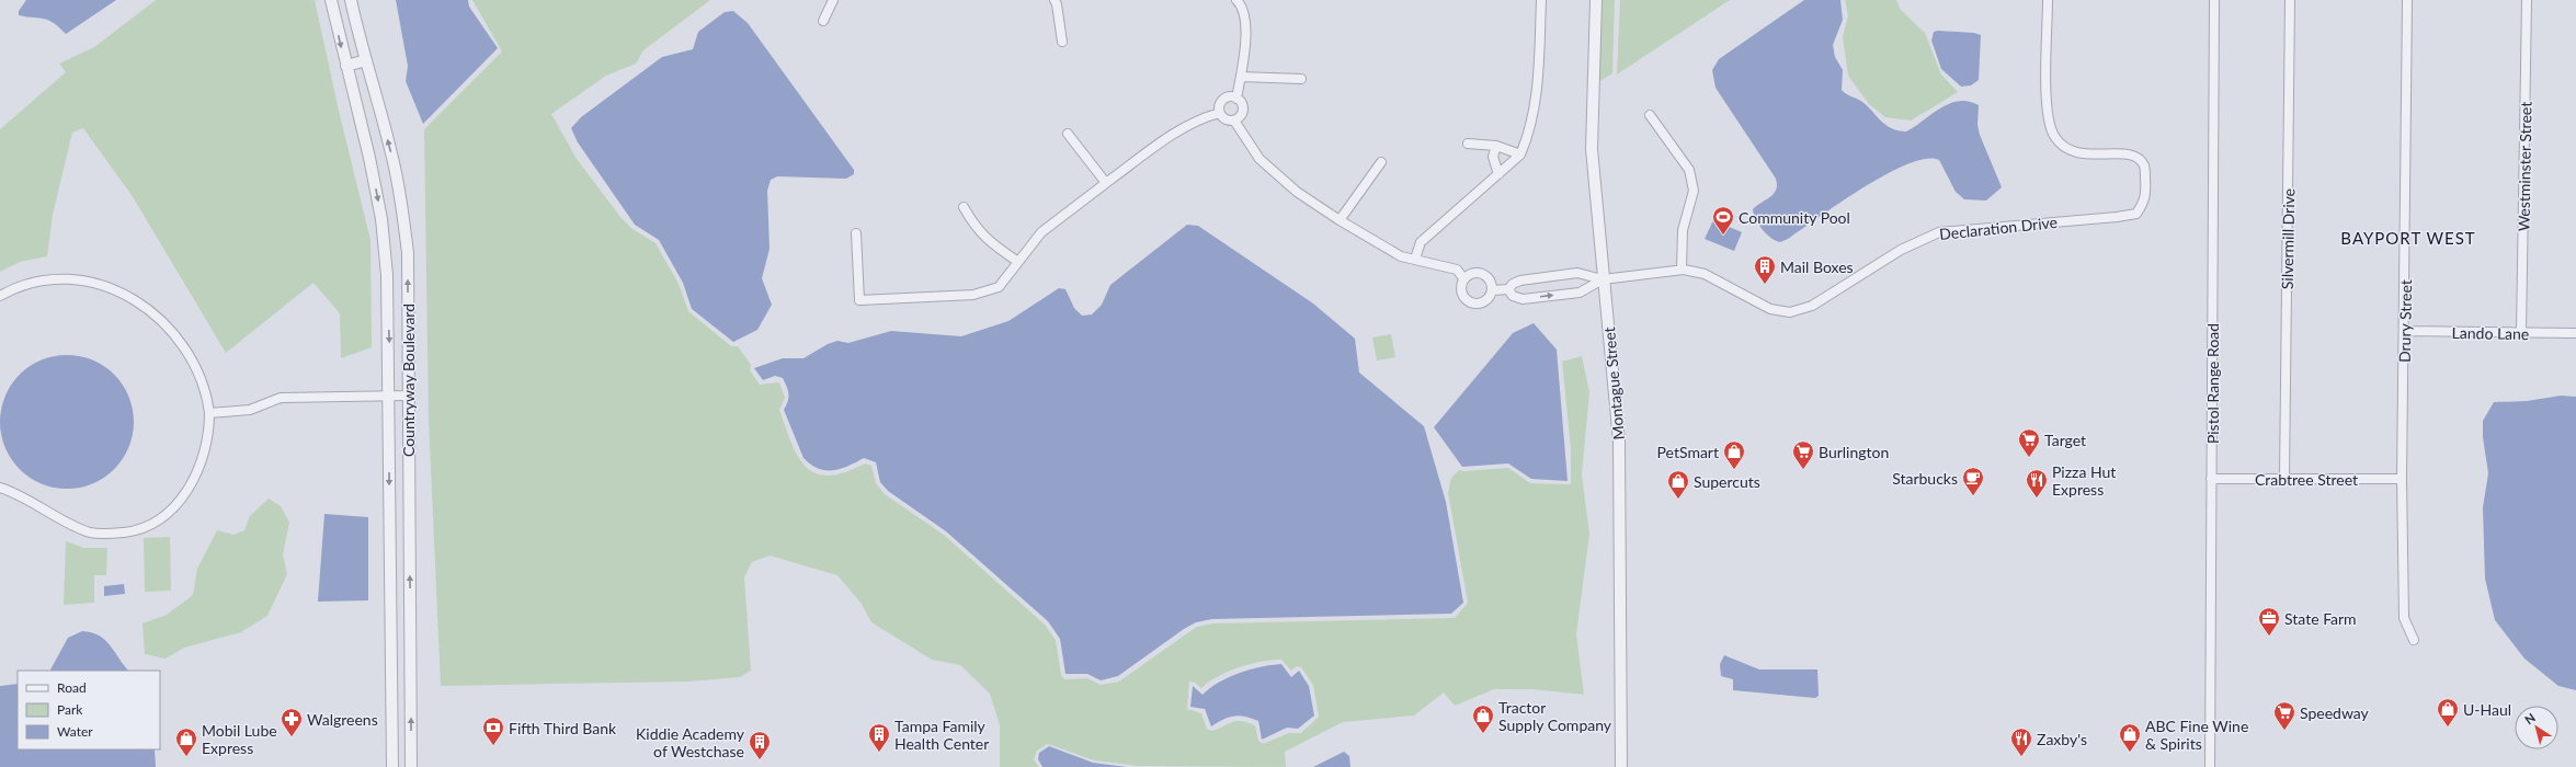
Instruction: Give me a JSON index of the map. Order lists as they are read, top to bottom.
{
  "streets": {
    "street": [
      "Westminster Street",
      "Declaration Drive",
      "Silvermill Drive",
      "Drury Street",
      "Lando Lane",
      "Countryway Boulevard",
      "Montague Street",
      "Pistol Range Road",
      "Crabtree Street"
    ]
  },
  "crossings": [
    ["Westminster Street", "Lando Lane"],
    ["Declaration Drive", "Montague Street"],
    ["Silvermill Drive", "Crabtree Street"],
    ["Drury Street", "Lando Lane"],
    ["Drury Street", "Crabtree Street"],
    ["Pistol Range Road", "Crabtree Street"]
  ],
  "districts": ["BAYPORT WEST"],
  "places": {
    "sports": ["Community Pool"],
    "building": ["Mail Boxes", "Tampa Family Health Center", "Kiddie Academy of Westchase"],
    "supermarket": ["Target", "Burlington", "Speedway"],
    "shop": [
      "PetSmart",
      "Supercuts",
      "U-Haul",
      "Tractor Supply Company",
      "ABC Fine Wine & Spirits",
      "Mobil Lube Express"
    ],
    "cafe": ["Starbucks"],
    "restaurant": ["Pizza Hut Express", "Zaxby's"],
    "office": ["State Farm"],
    "pharmacy": ["Walgreens"],
    "bank": ["Fifth Third Bank"]
  },
  "legend": ["Road", "Park", "Water"],
  "north": "top left"
}
